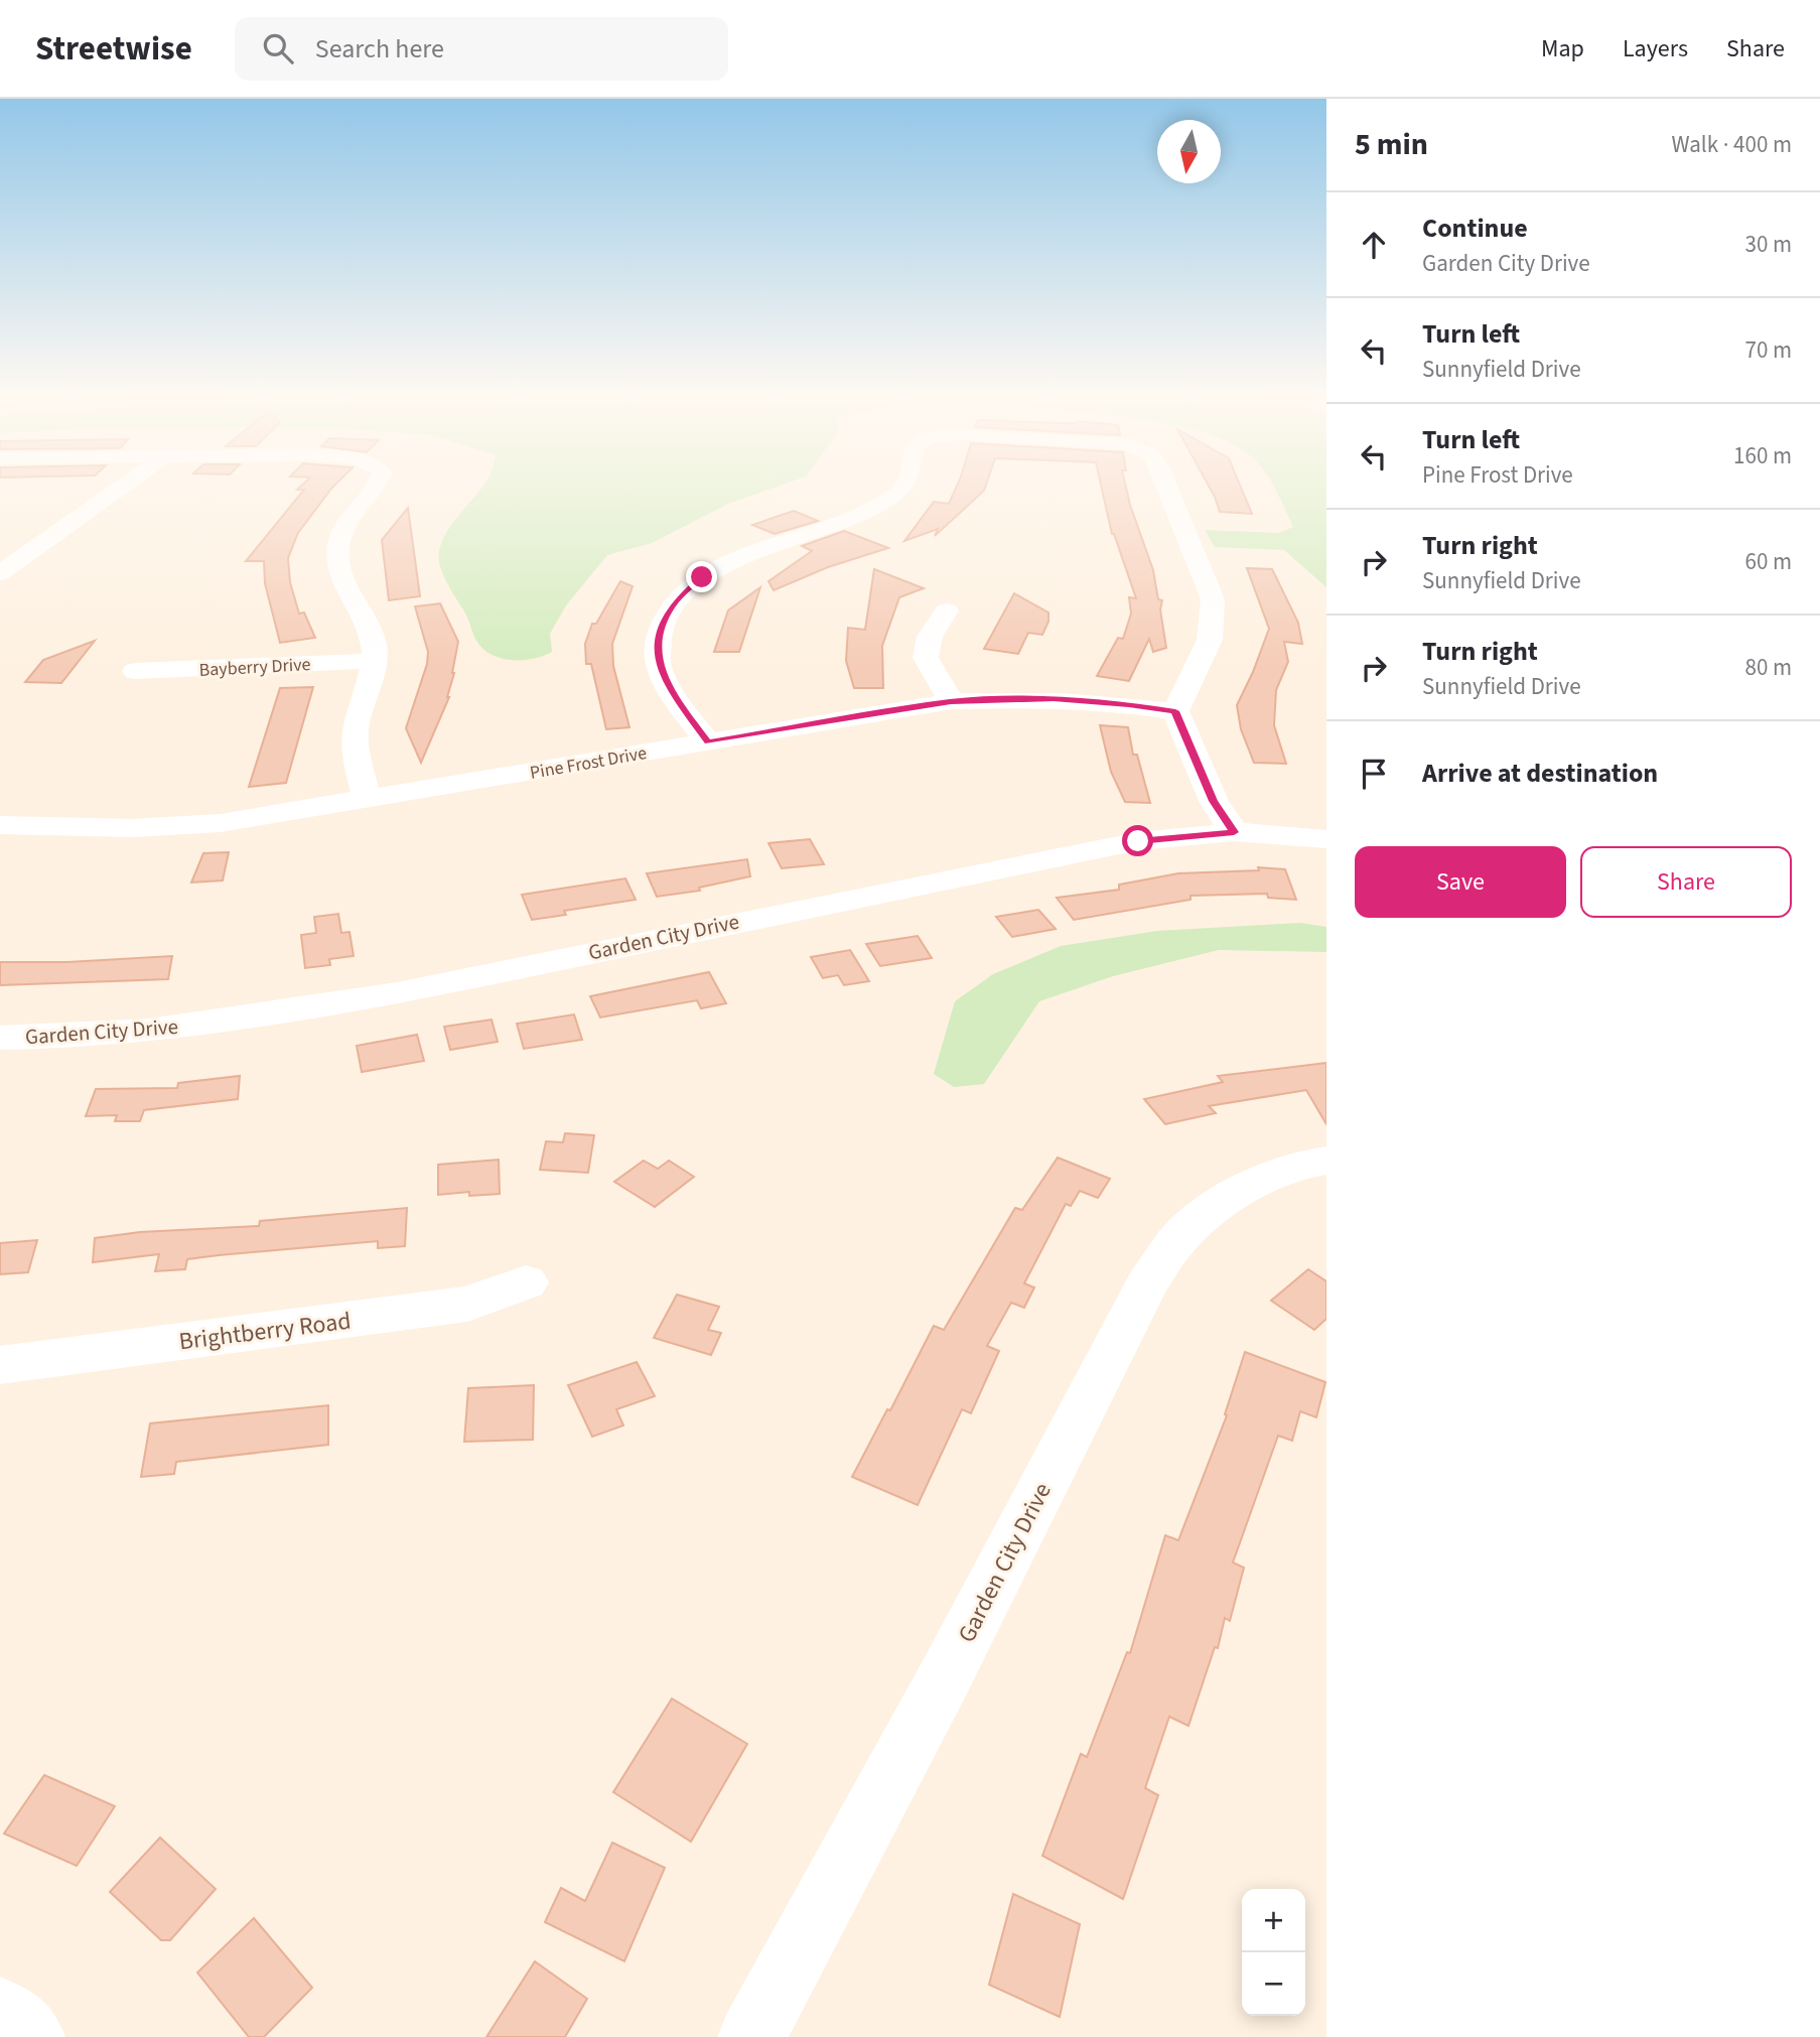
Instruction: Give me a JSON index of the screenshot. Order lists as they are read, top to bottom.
{
  "streets": {
    "street": [
      "Bayberry Drive",
      "Pine Frost Drive",
      "Garden City Drive",
      "Brightberry Road"
    ]
  },
  "north": "bottom",
  "page": {
    "header": "Streetwise",
    "search": "Search here",
    "nav": ["Map", "Layers", "Share"],
    "heading": ["5 min", "Walk · 400 m"],
    "list": [
      ["Continue", "Garden City Drive", "30 m"],
      ["Turn left", "Sunnyfield Drive", "70 m"],
      ["Turn left", "Pine Frost Drive", "160 m"],
      ["Turn right", "Sunnyfield Drive", "60 m"],
      ["Turn right", "Sunnyfield Drive", "80 m"],
      "Arrive at destination"
    ],
    "buttons": ["Save", "Share"],
    "map_buttons": ["+", "−"]
  }
}
